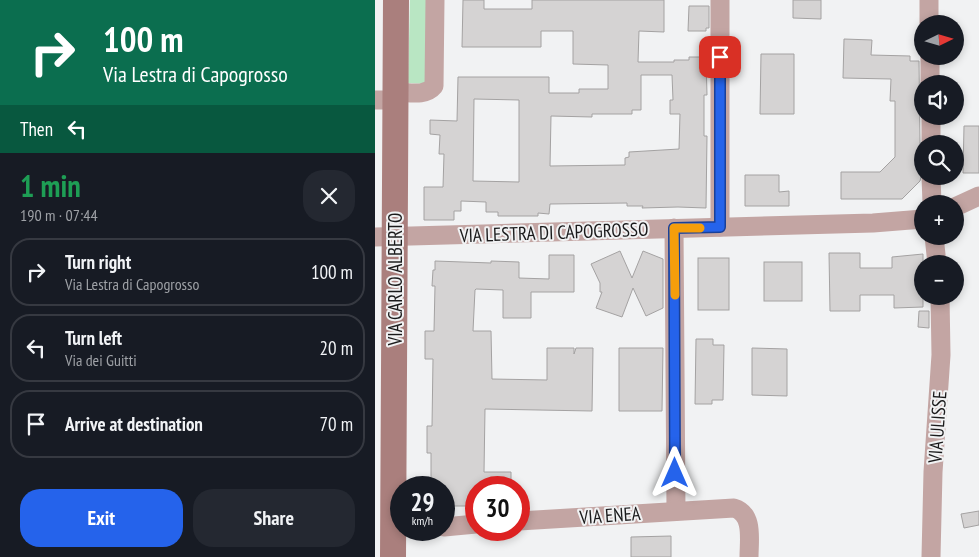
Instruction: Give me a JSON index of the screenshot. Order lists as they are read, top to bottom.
{
  "streets": {
    "street": [
      "VIA LESTRA DI CAPOGROSSO",
      "VIA CARLO ALBERTO",
      "VIA ULISSE",
      "VIA ENEA"
    ]
  },
  "crossings": [
    ["VIA LESTRA DI CAPOGROSSO", "VIA CARLO ALBERTO"]
  ],
  "north": "right",
  "page": {
    "turn": ["100 m", "Via Lestra di Capogrosso"],
    "map_buttons": ["+", "−"],
    "then": "Then",
    "heading": ["1 min", "190 m · 07:44"],
    "list": [
      {
        "name": "Turn right",
        "note": "Via Lestra di Capogrosso",
        "value": "100 m"
      },
      {
        "name": "Turn left",
        "note": "Via dei Guitti",
        "value": "20 m"
      },
      {
        "name": "Arrive at destination",
        "value": "70 m"
      }
    ],
    "speed": "29 km/h",
    "limit": "30",
    "buttons": ["Exit", "Share"]
  }
}
